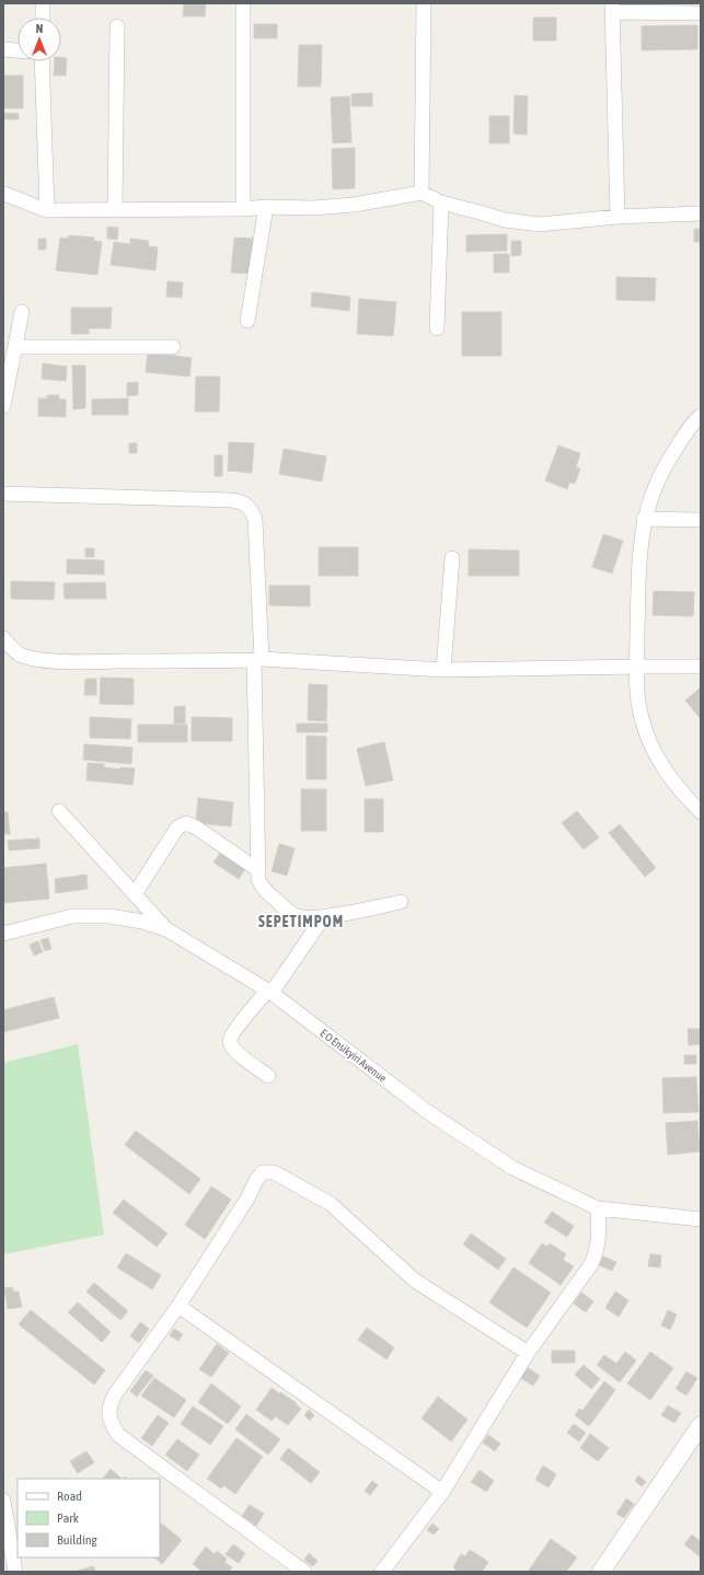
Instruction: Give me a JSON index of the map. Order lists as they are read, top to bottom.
{
  "streets": {
    "street": ["E O Ensikyiri Avenue"]
  },
  "districts": ["SEPETIMPOM"],
  "legend": ["Road", "Park", "Building"],
  "north": "top"
}
